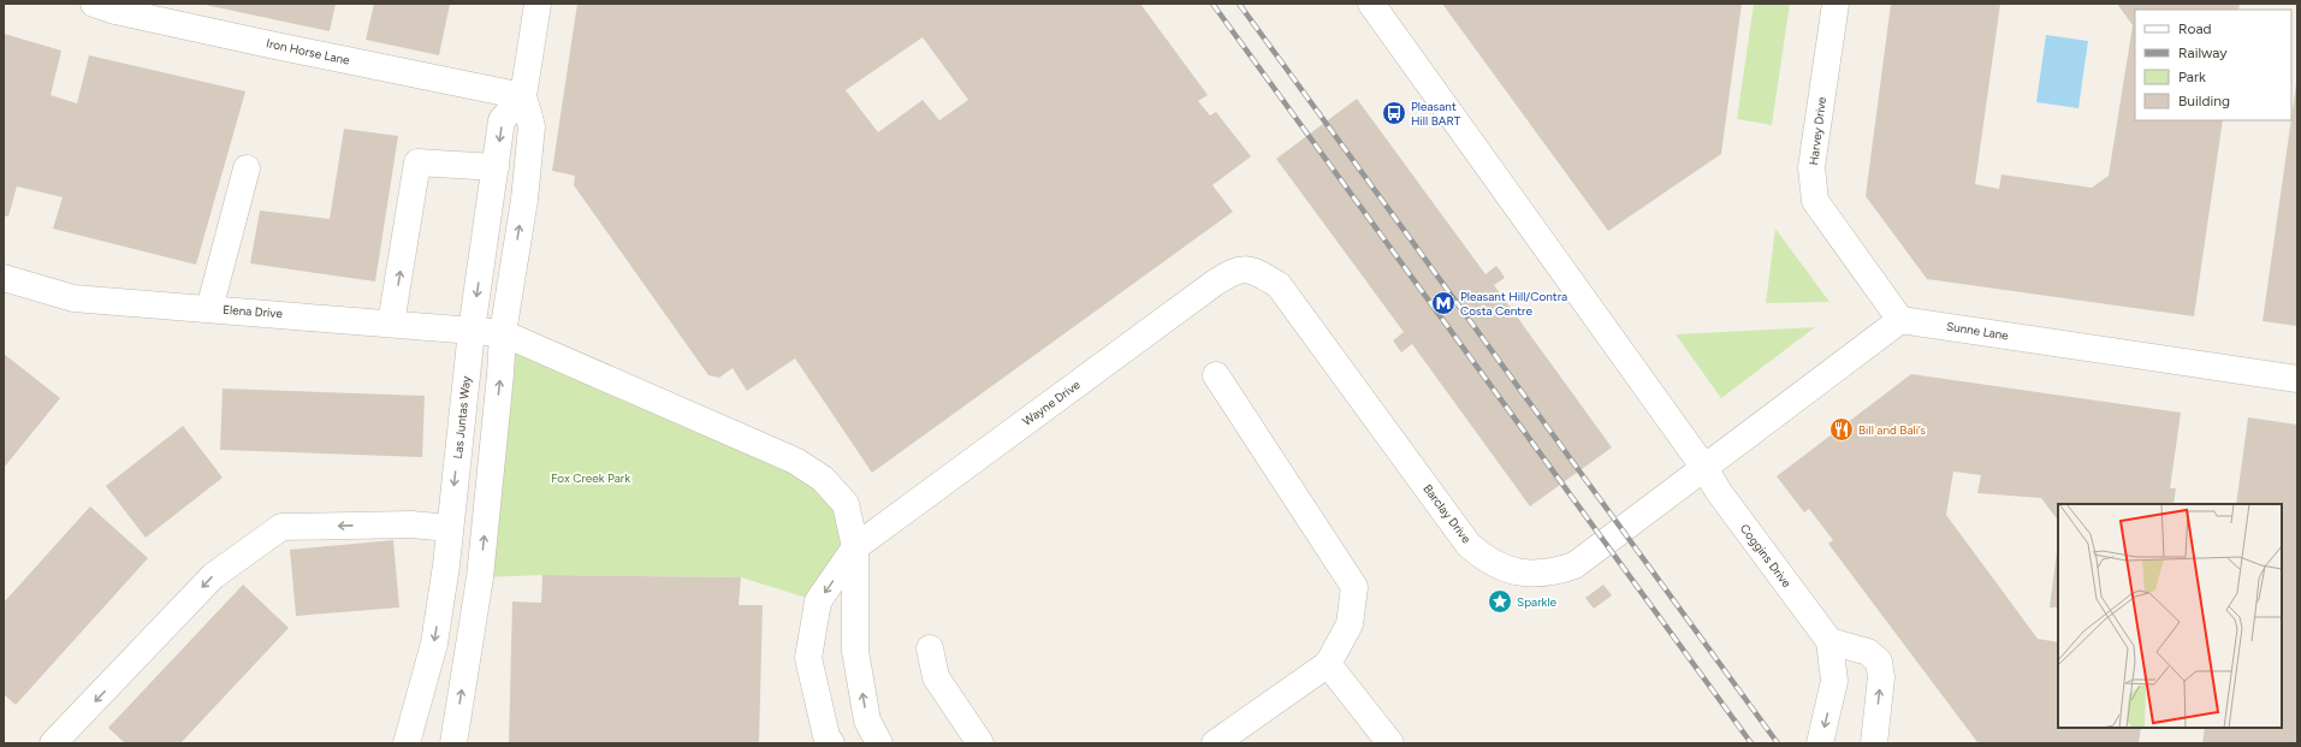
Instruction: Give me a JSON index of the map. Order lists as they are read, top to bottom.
{
  "streets": {
    "street": [
      "Iron Horse Lane",
      "Harvey Drive",
      "Elena Drive",
      "Sunne Lane",
      "Wayne Drive",
      "Las Juntas Way",
      "Barclay Drive",
      "Coggins Drive"
    ]
  },
  "crossings": [
    ["Iron Horse Lane", "Las Juntas Way"],
    ["Harvey Drive", "Sunne Lane"],
    ["Elena Drive", "Wayne Drive"],
    ["Elena Drive", "Las Juntas Way"],
    ["Wayne Drive", "Barclay Drive"],
    ["Barclay Drive", "Coggins Drive"]
  ],
  "parks": ["Fox Creek Park"],
  "places": {
    "bus stop": ["Pleasant Hill BART"],
    "metro station": ["Pleasant Hill/Contra Costa Centre"],
    "restaurant": ["Bill and Bali’s"],
    "place": ["Sparkle"]
  },
  "legend": [
    "Road",
    "Railway",
    "Park",
    "Building"
  ]
}
